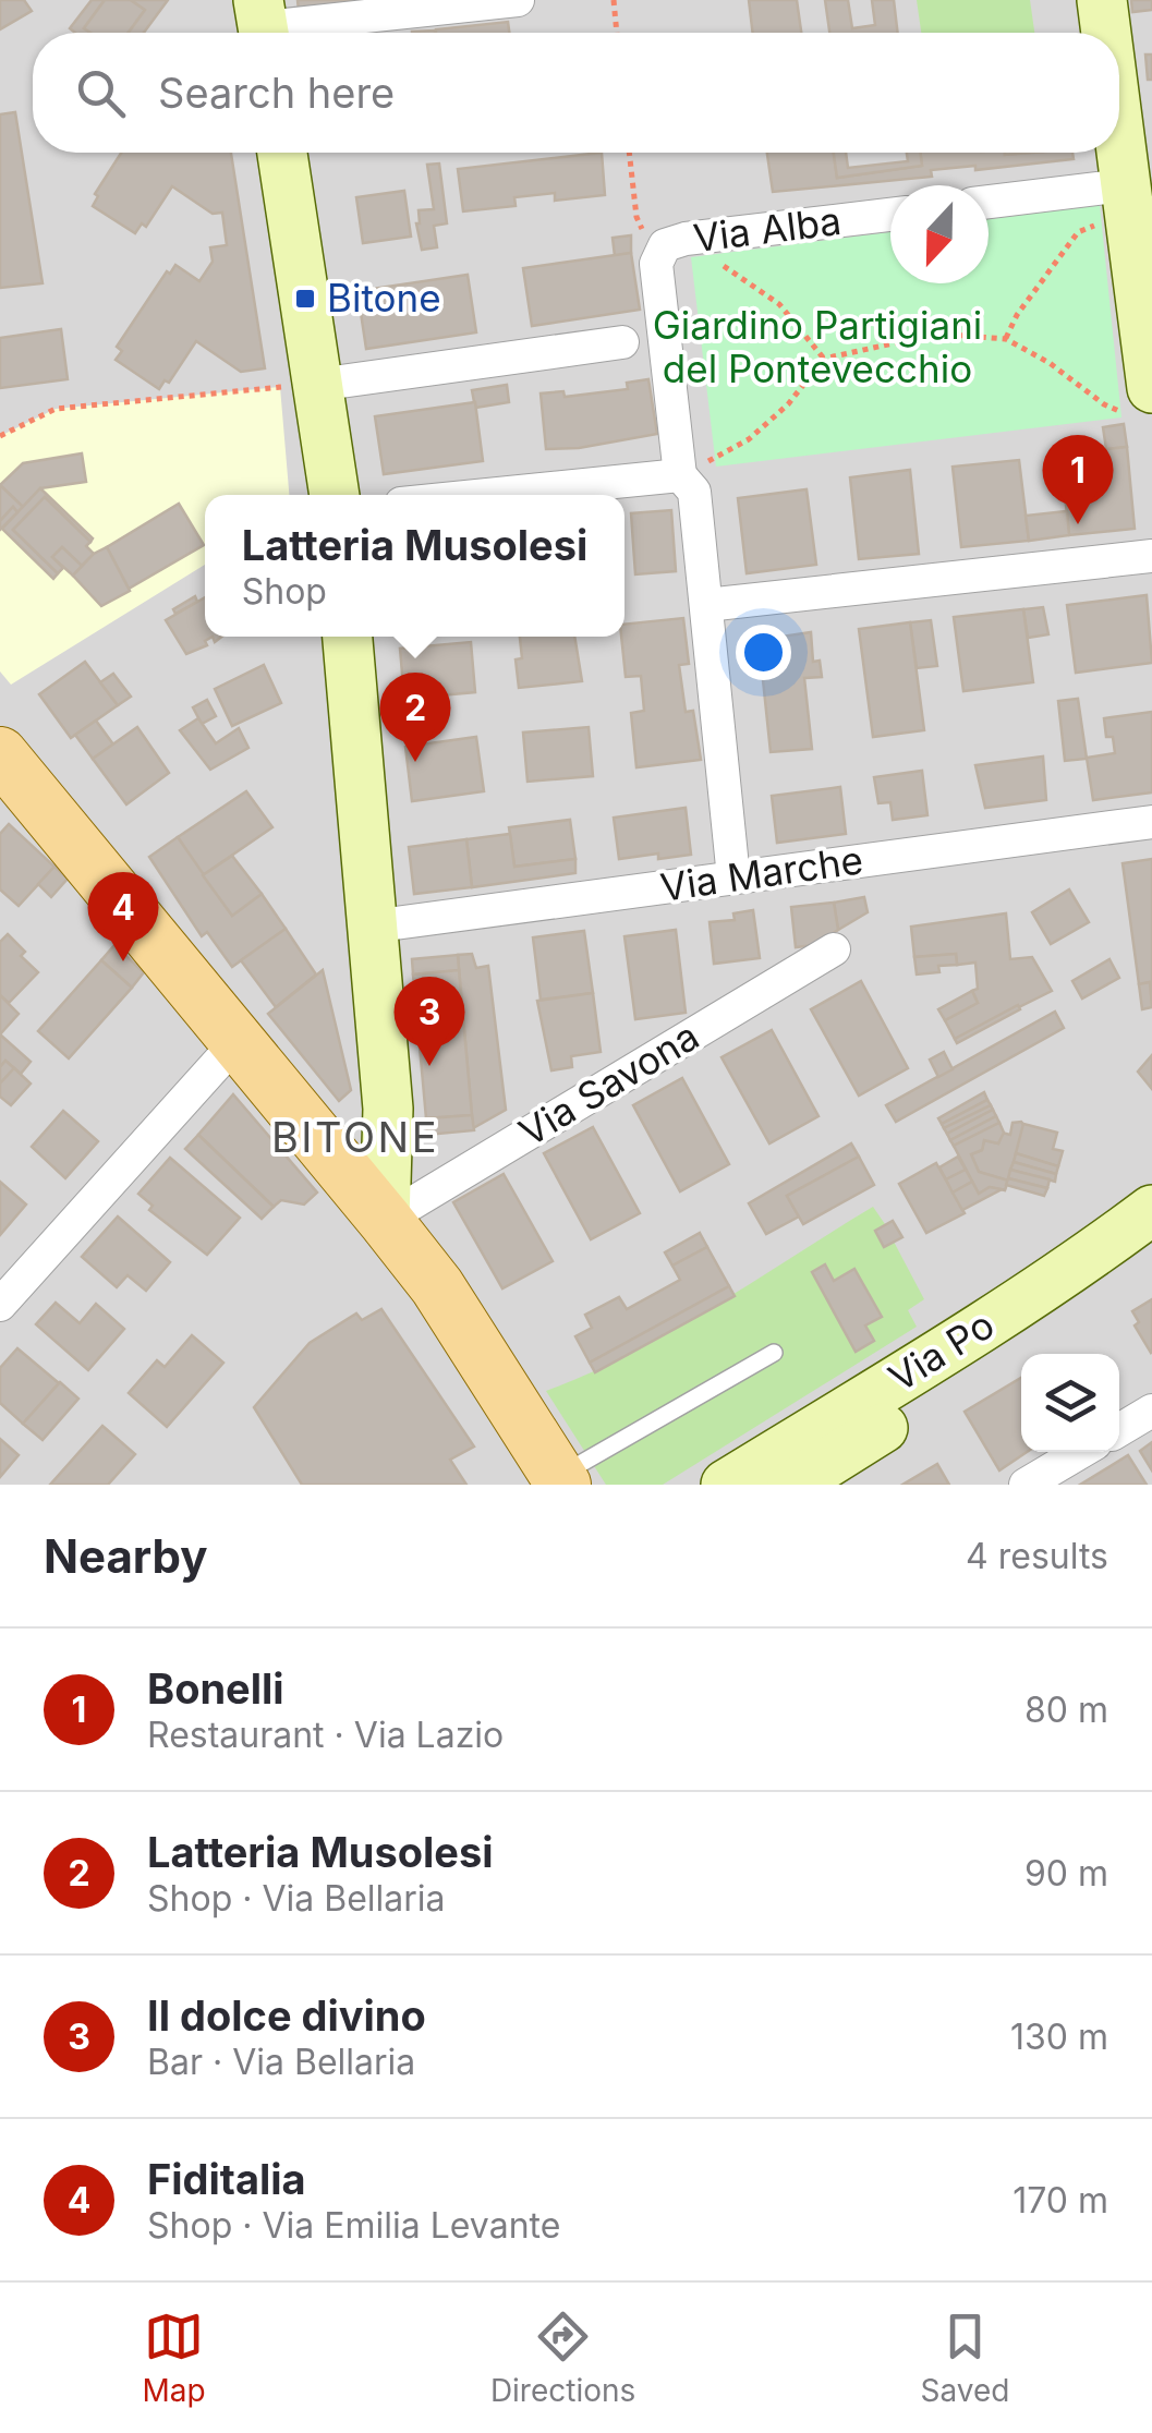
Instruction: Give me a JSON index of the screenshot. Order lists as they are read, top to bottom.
{
  "streets": {
    "street": [
      "Via Alba",
      "Via Marche",
      "Via Savona",
      "Via Po"
    ]
  },
  "crossings": [
    ["Via Alba", "Via Marche"]
  ],
  "districts": ["BITONE"],
  "parks": ["Giardino Partigiani del Pontevecchio"],
  "places": {
    "transit": ["Bitone"]
  },
  "north": "bottom",
  "page": {
    "search": "Search here",
    "pins": [
      "1",
      "2",
      "4",
      "3"
    ],
    "popup": ["Latteria Musolesi", "Shop"],
    "heading": ["Nearby", "4 results"],
    "list": [
      {
        "mark": "1",
        "name": "Bonelli",
        "note": "Restaurant · Via Lazio",
        "value": "80 m"
      },
      {
        "mark": "2",
        "name": "Latteria Musolesi",
        "note": "Shop · Via Bellaria",
        "value": "90 m"
      },
      {
        "mark": "3",
        "name": "Il dolce divino",
        "note": "Bar · Via Bellaria",
        "value": "130 m"
      },
      {
        "mark": "4",
        "name": "Fiditalia",
        "note": "Shop · Via Emilia Levante",
        "value": "170 m"
      }
    ],
    "nav": ["Map", "Directions", "Saved"]
  }
}
